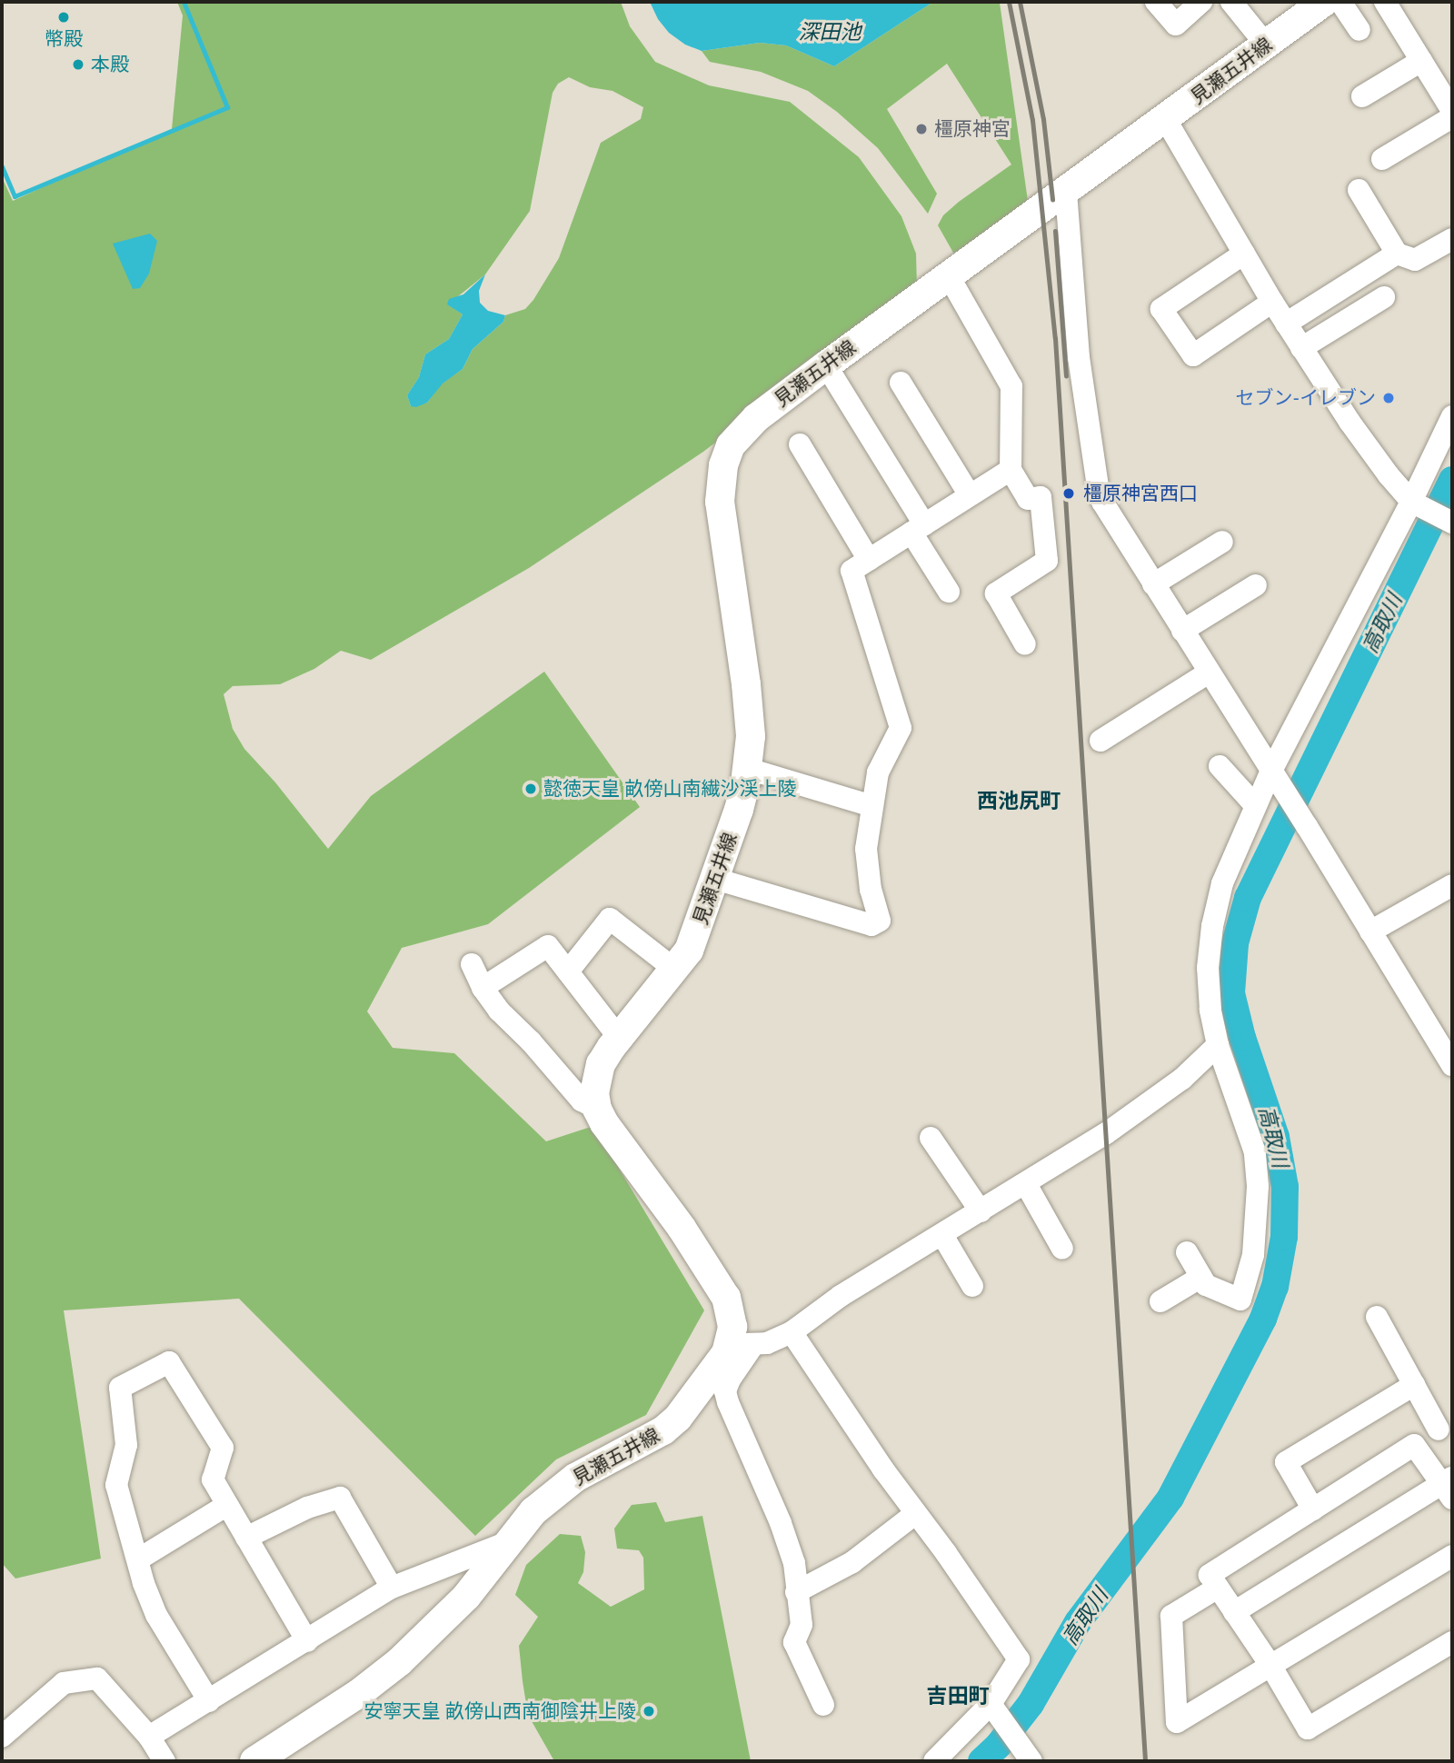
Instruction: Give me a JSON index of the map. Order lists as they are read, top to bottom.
{
  "streets": {
    "main road": ["見瀬五井線"]
  },
  "districts": ["西池尻町", "吉田町"],
  "water": ["深田池", "高取川"],
  "places": [
    "幣殿",
    "本殿",
    "橿原神宮",
    "セブン-イレブン",
    "橿原神宮西口",
    "懿徳天皇 畝傍山南繊沙渓上陵",
    "安寧天皇 畝傍山西南御陰井上陵"
  ]
}
